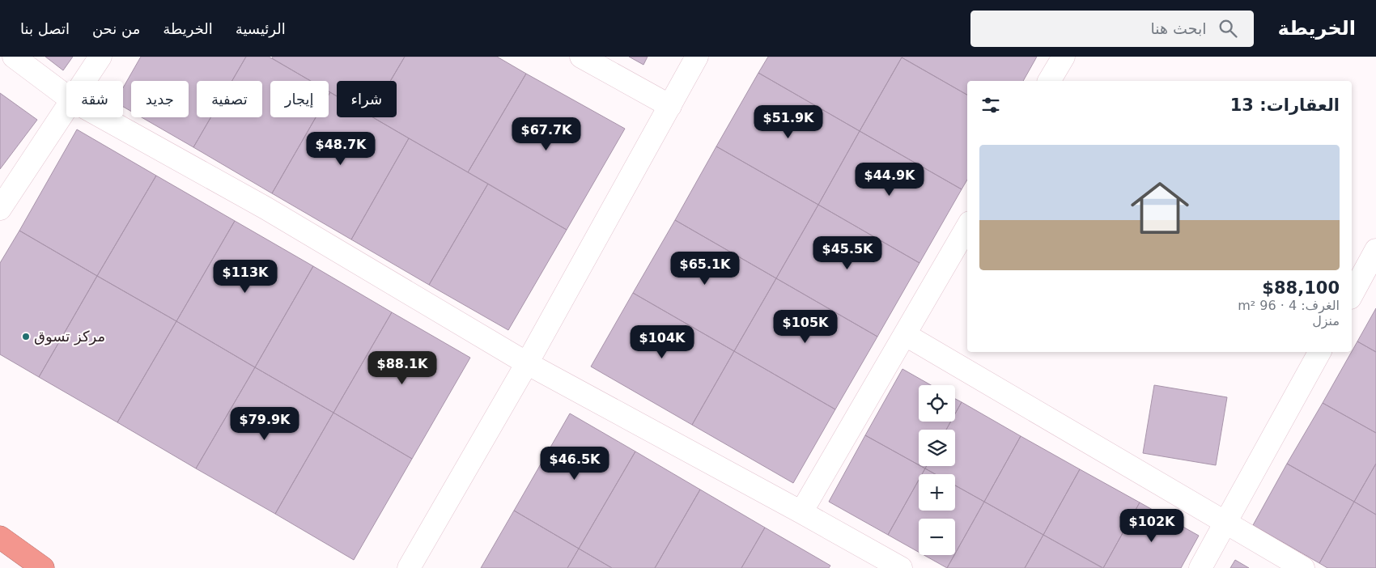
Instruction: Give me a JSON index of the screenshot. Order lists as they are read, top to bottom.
{
  "places": ["مركز تسوق"],
  "page": {
    "header": "الخريطة",
    "search": "ابحث هنا",
    "nav": [
      "الرئيسية",
      "الخريطة",
      "من نحن",
      "اتصل بنا"
    ],
    "chip": [
      "شراء",
      "إيجار",
      "تصفية",
      "جديد",
      "شقة"
    ],
    "heading": "العقارات: 13",
    "price": [
      "$51.9K",
      "$67.7K",
      "$48.7K",
      "$44.9K",
      "$45.5K",
      "$65.1K",
      "$113K",
      "$105K",
      "$104K",
      "$88.1K",
      "$79.9K",
      "$46.5K",
      "$102K"
    ],
    "list": [
      {
        "name": "$88,100",
        "note": "الغرف: 4 · 96 m² · منزل"
      }
    ],
    "map_buttons": ["+", "−"]
  }
}
